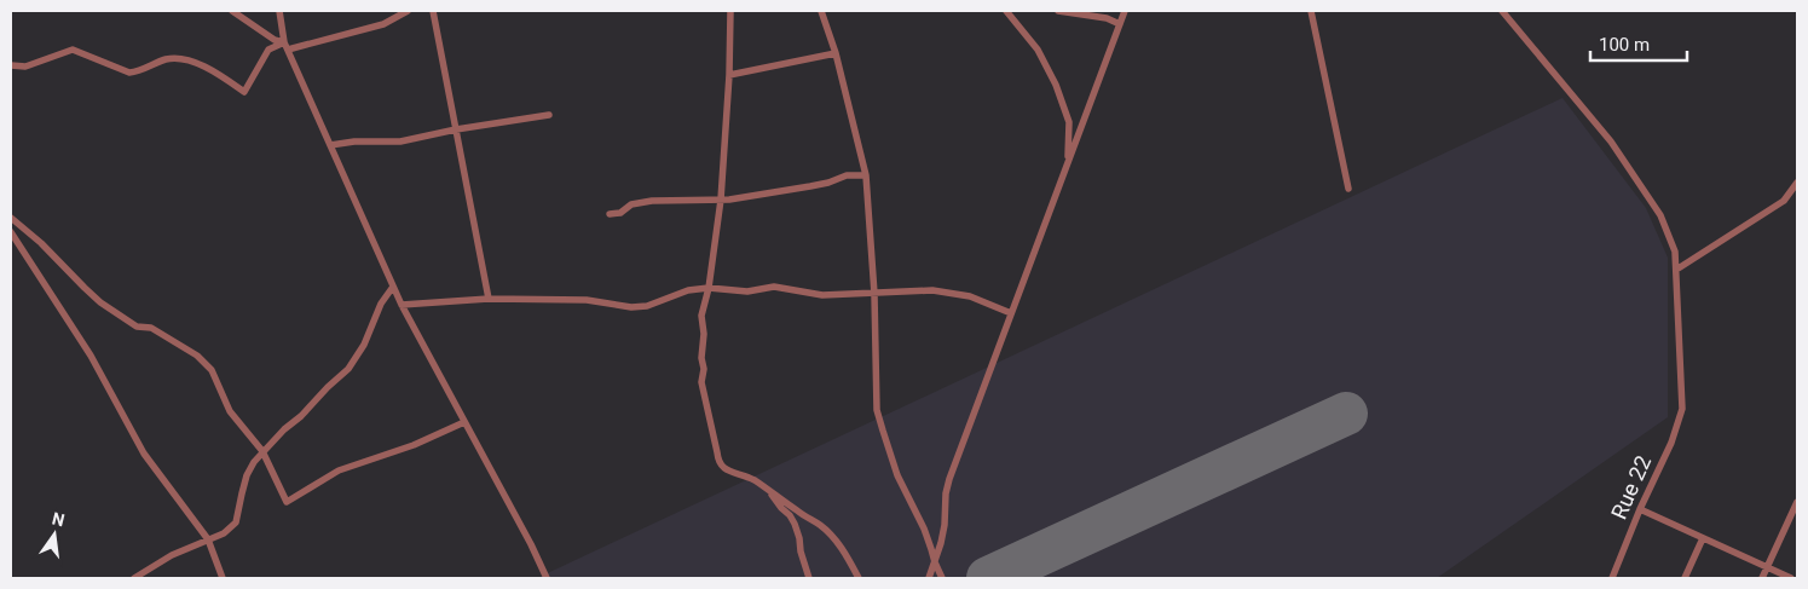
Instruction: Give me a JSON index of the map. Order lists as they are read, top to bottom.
{
  "streets": {
    "street": ["Rue 22"]
  },
  "scale_bar": "100 m",
  "north": "top"
}
